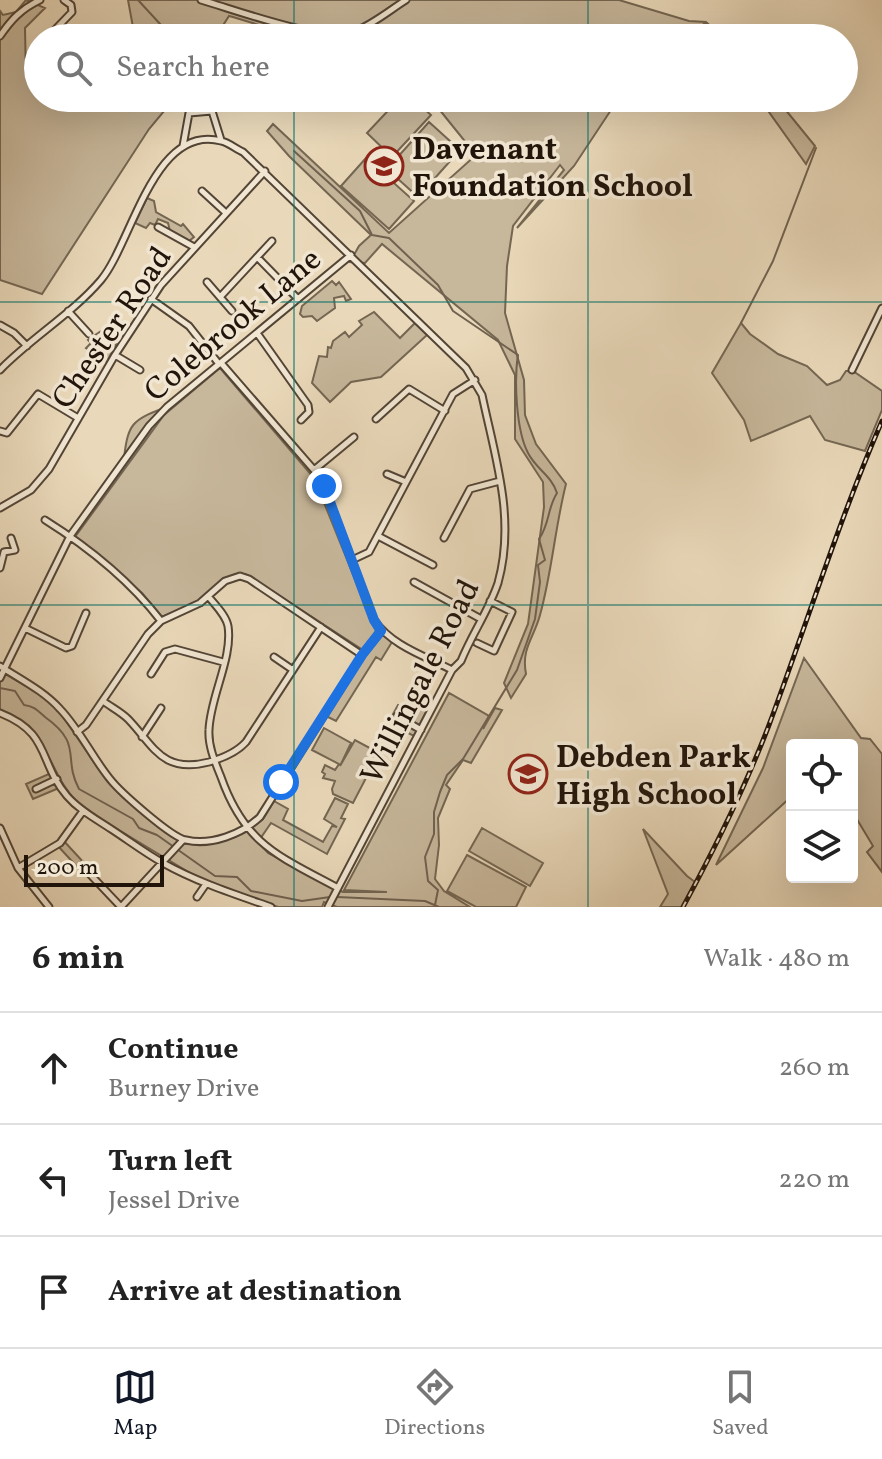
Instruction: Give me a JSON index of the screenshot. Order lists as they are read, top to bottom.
{
  "streets": {
    "street": ["Colebrook Lane", "Chester Road", "Willingale Road"]
  },
  "crossings": [
    ["Colebrook Lane", "Willingale Road"],
    ["Chester Road", "Willingale Road"]
  ],
  "places": {
    "school or university": ["Davenant Foundation School", "Debden Park High School"]
  },
  "scale_bar": "200 m",
  "page": {
    "search": "Search here",
    "scale": "200 m",
    "heading": ["6 min", "Walk · 480 m"],
    "list": [
      ["Continue", "Burney Drive", "260 m"],
      ["Turn left", "Jessel Drive", "220 m"],
      "Arrive at destination"
    ],
    "nav": ["Map", "Directions", "Saved"]
  }
}
